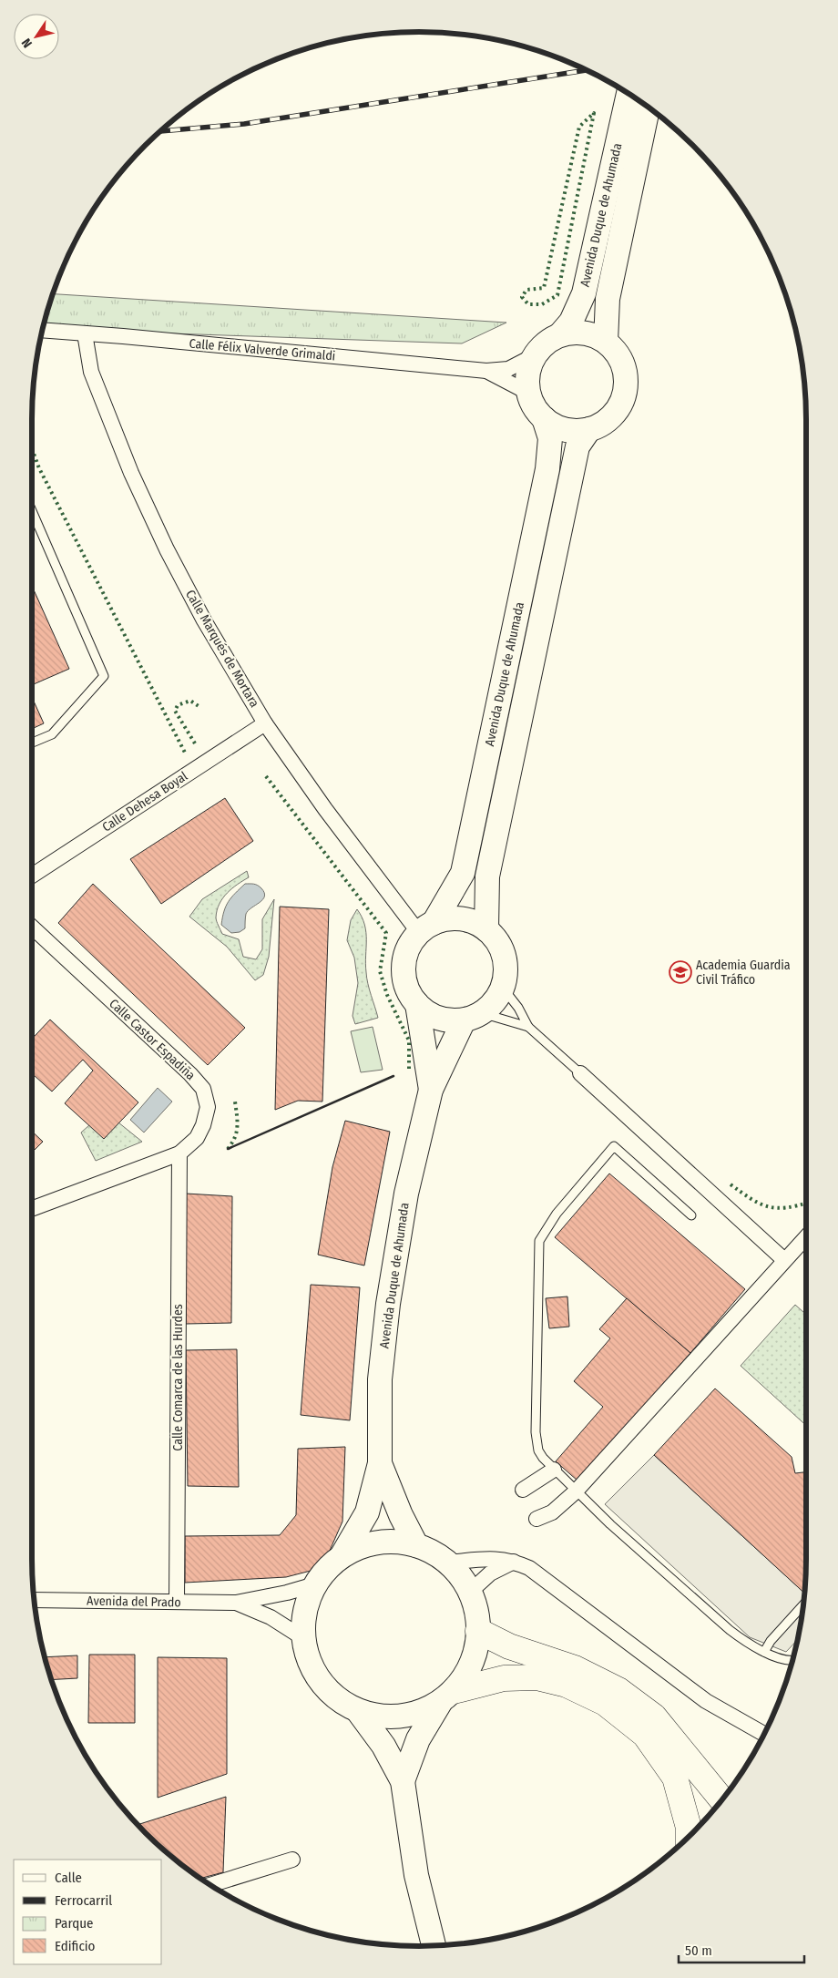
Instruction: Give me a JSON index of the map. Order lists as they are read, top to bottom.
{
  "streets": {
    "main road": ["Avenida Duque de Ahumada"],
    "street": [
      "Calle Félix Valverde Grimaldi",
      "Calle Marqués de Mortara",
      "Calle Dehesa Boyal",
      "Calle Castor Espadiña",
      "Calle Comarca de las Hurdes",
      "Avenida del Prado"
    ]
  },
  "crossings": [
    ["Avenida Duque de Ahumada", "Calle Félix Valverde Grimaldi"],
    ["Avenida Duque de Ahumada", "Calle Marqués de Mortara"],
    ["Calle Félix Valverde Grimaldi", "Calle Marqués de Mortara"],
    ["Calle Marqués de Mortara", "Calle Dehesa Boyal"],
    ["Calle Castor Espadiña", "Calle Comarca de las Hurdes"],
    ["Calle Comarca de las Hurdes", "Avenida del Prado"]
  ],
  "places": {
    "school or university": ["Academia Guardia Civil Tráfico"]
  },
  "legend": [
    "Calle",
    "Ferrocarril",
    "Parque",
    "Edificio"
  ],
  "scale_bar": "50 m",
  "north": "bottom left"
}
